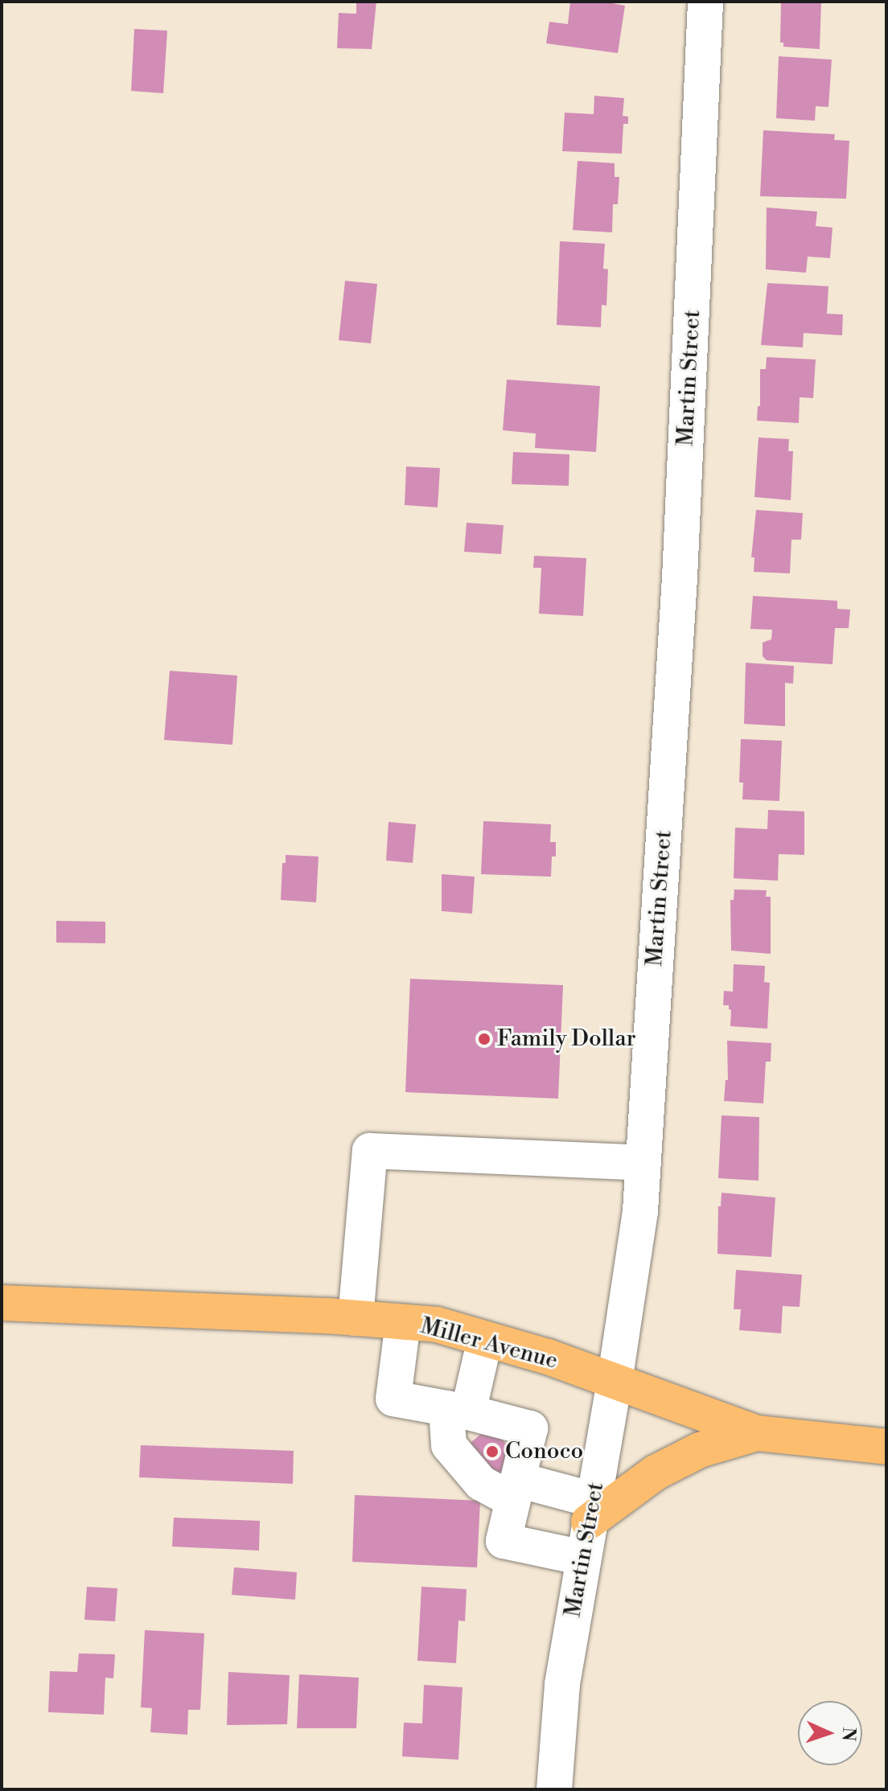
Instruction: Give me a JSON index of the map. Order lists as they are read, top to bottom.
{
  "streets": {
    "main road": ["Miller Avenue"],
    "street": ["Martin Street"]
  },
  "crossings": [
    ["Martin Street", "Miller Avenue"]
  ],
  "places": ["Family Dollar", "Conoco"],
  "north": "right"
}
